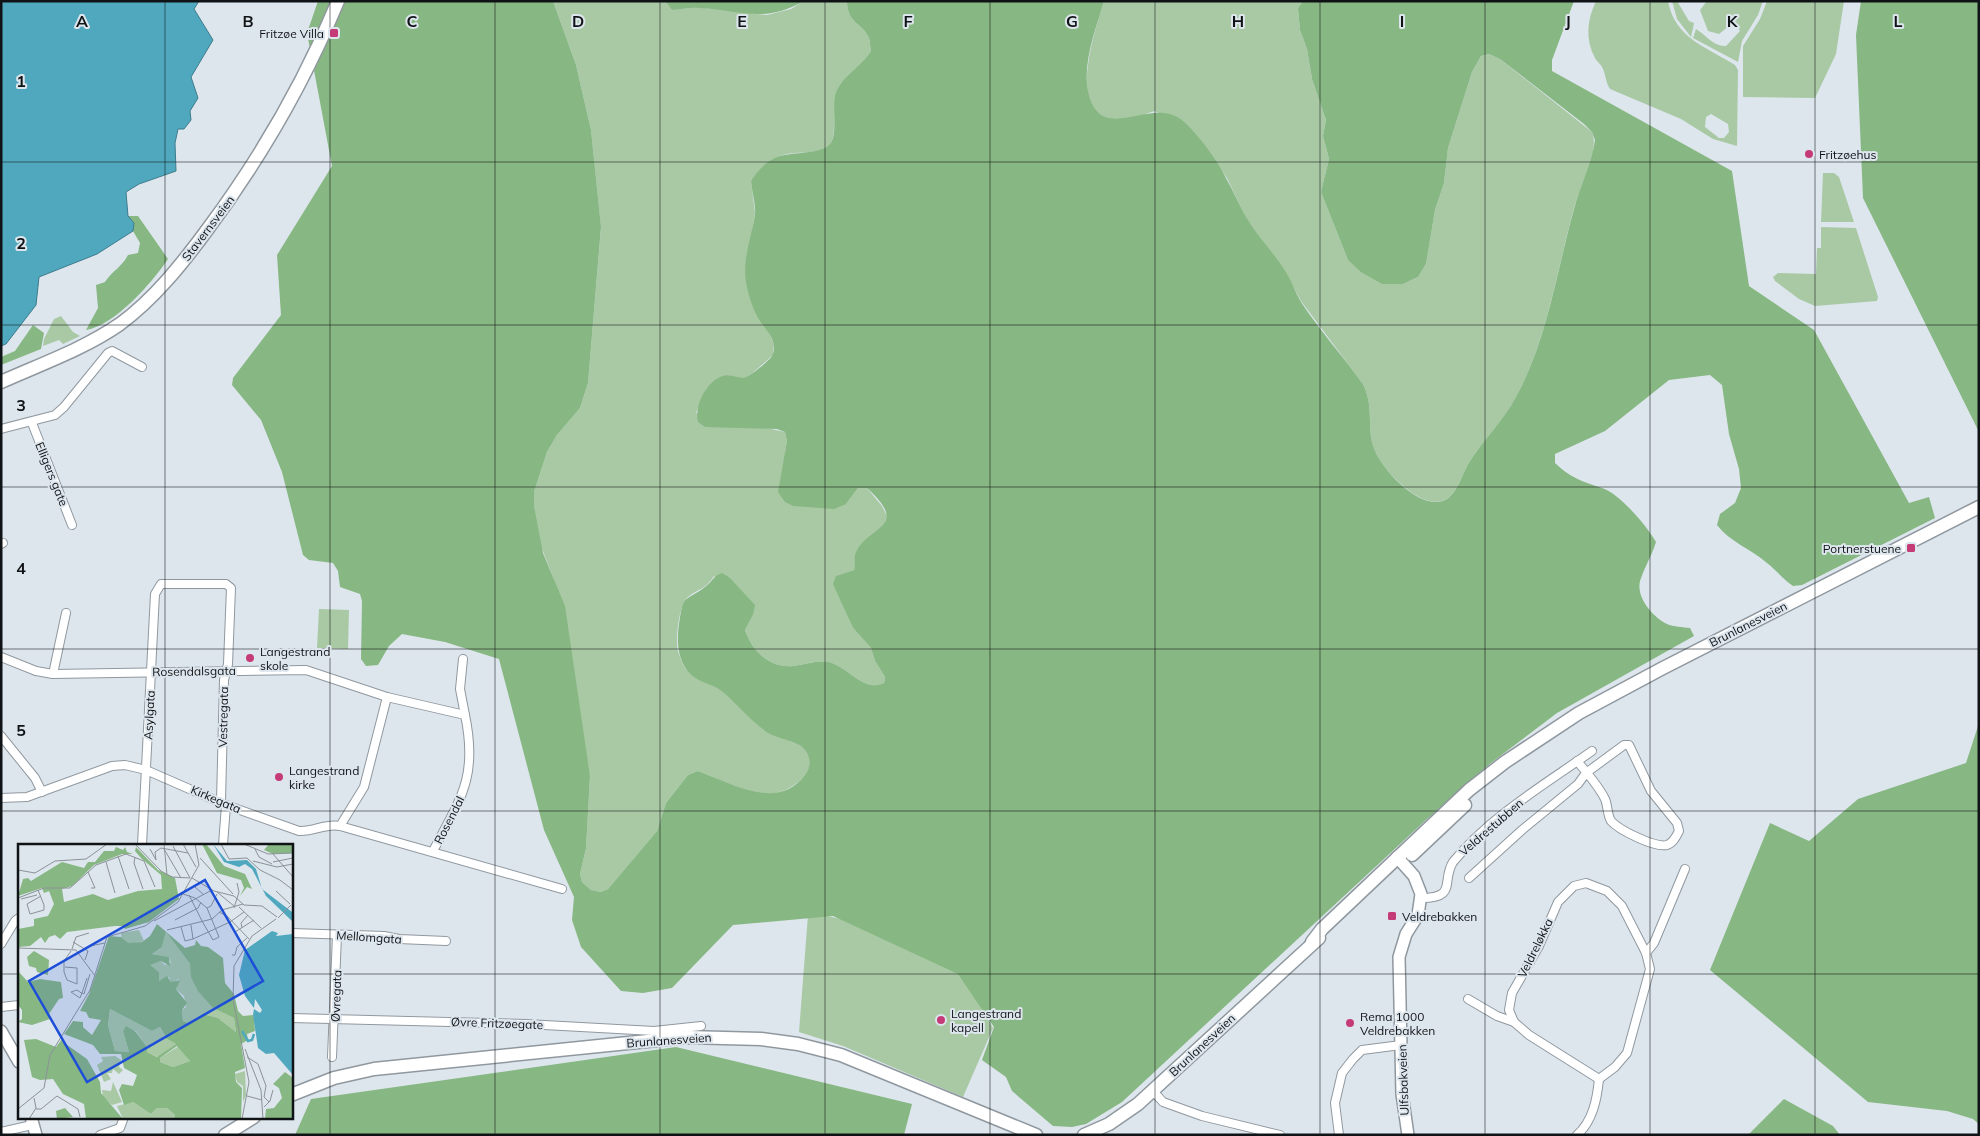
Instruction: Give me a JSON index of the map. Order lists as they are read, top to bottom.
{
  "streets": {
    "main road": ["Stavernsveien", "Brunlanesveien"],
    "street": [
      "Elligers gate",
      "Rosendalsgata",
      "Asylgata",
      "Vestregata",
      "Kirkegata",
      "Rosendal",
      "Veldrestubben",
      "Mellomgata",
      "Veldreløkka",
      "Øvregata",
      "Øvre Fritzøegate",
      "Ulfsbakveien"
    ]
  },
  "crossings": [
    ["Rosendalsgata", "Asylgata"],
    ["Rosendalsgata", "Vestregata"],
    ["Rosendalsgata", "Kirkegata"],
    ["Asylgata", "Vestregata"],
    ["Asylgata", "Kirkegata"],
    ["Vestregata", "Kirkegata"],
    ["Kirkegata", "Rosendal"],
    ["Veldrestubben", "Ulfsbakveien"],
    ["Mellomgata", "Øvregata"],
    ["Øvregata", "Øvre Fritzøegate"]
  ],
  "places": {
    "transit": ["Fritzøe Villa", "Portnerstuene", "Veldrebakken"],
    "other": [
      "Fritzøehus",
      "Langestrand skole",
      "Langestrand kirke",
      "Langestrand kapell",
      "Rema 1000 Veldrebakken"
    ]
  },
  "grid": {
    "columns": [
      "A",
      "B",
      "C",
      "D",
      "E",
      "F",
      "G",
      "H",
      "I",
      "J",
      "K",
      "L"
    ],
    "rows": [
      "1",
      "2",
      "3",
      "4",
      "5"
    ]
  }
}
